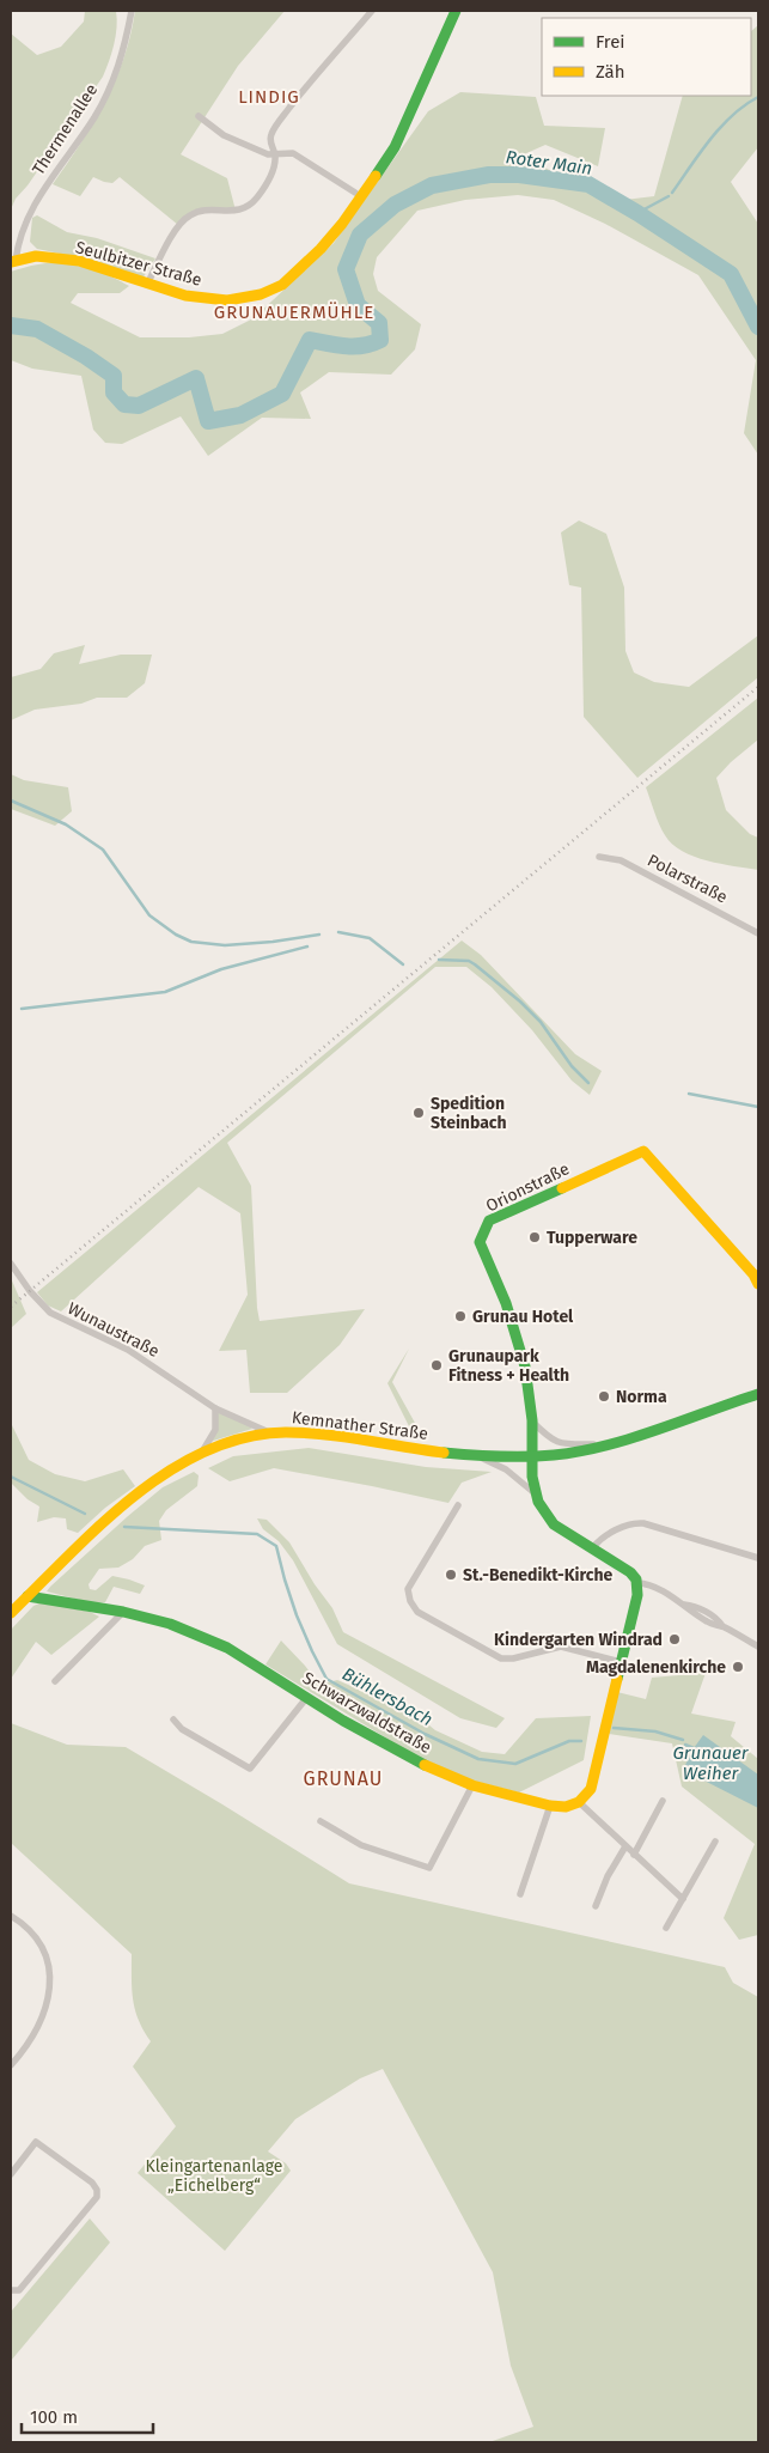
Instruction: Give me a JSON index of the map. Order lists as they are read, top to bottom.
{
  "streets": {
    "street": [
      "Thermenallee",
      "Seulbitzer Straße",
      "Polarstraße",
      "Orionstraße",
      "Wunaustraße",
      "Kemnather Straße",
      "Schwarzwaldstraße"
    ]
  },
  "crossings": [
    ["Thermenallee", "Seulbitzer Straße"],
    ["Orionstraße", "Kemnather Straße"],
    ["Wunaustraße", "Kemnather Straße"],
    ["Kemnather Straße", "Schwarzwaldstraße"]
  ],
  "districts": ["LINDIG", "GRUNAUERMÜHLE", "GRUNAU"],
  "water": ["Roter Main", "Bühlersbach", "Grunauer Weiher"],
  "parks": ["Kleingartenanlage „Eichelberg“"],
  "places": [
    "Spedition Steinbach",
    "Tupperware",
    "Grunau Hotel",
    "Grunaupark Fitness + Health",
    "Norma",
    "St.-Benedikt-Kirche",
    "Kindergarten Windrad",
    "Magdalenenkirche"
  ],
  "legend": ["Frei", "Zäh"],
  "scale_bar": "100 m"
}
